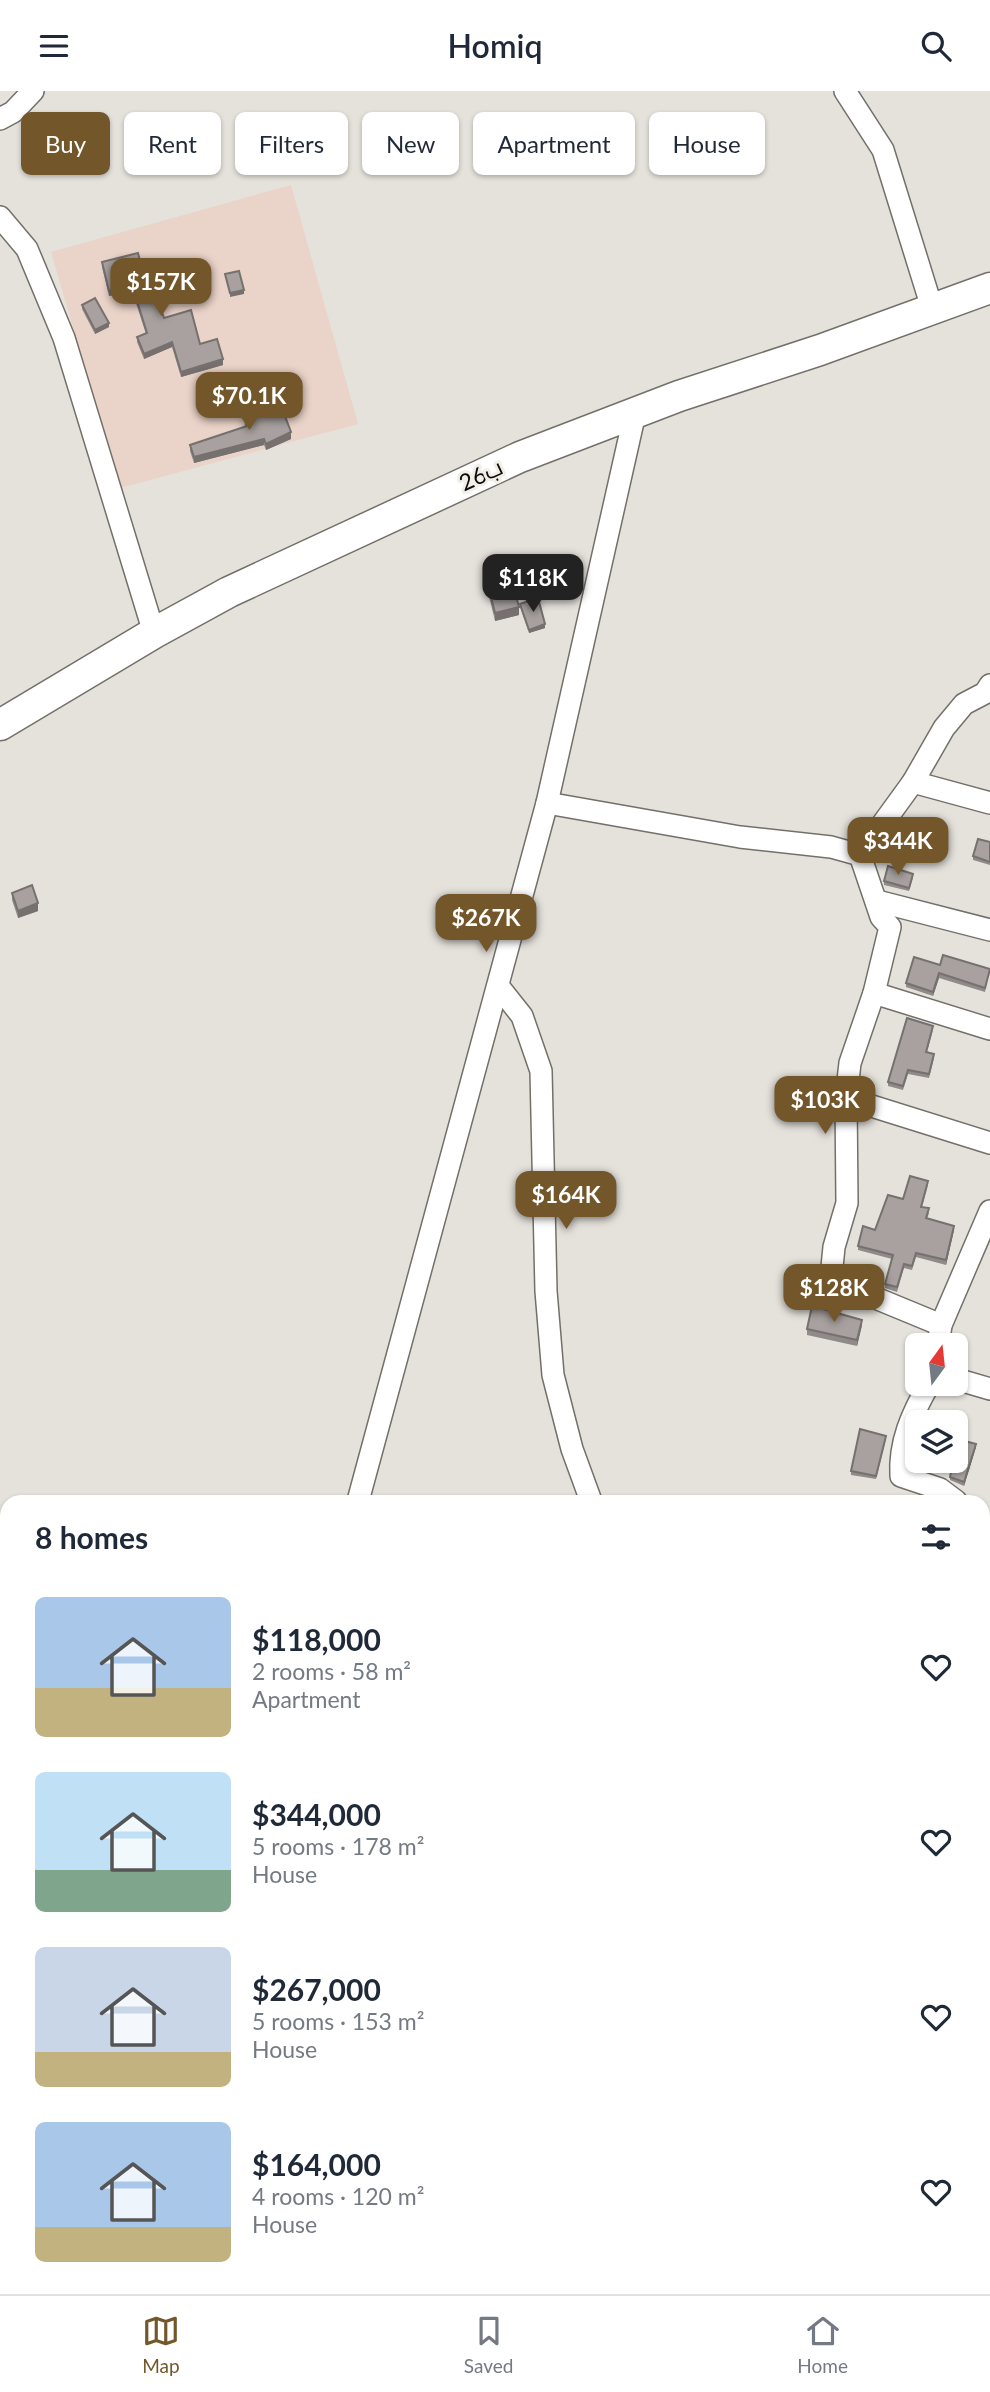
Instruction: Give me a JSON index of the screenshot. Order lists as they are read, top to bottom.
{
  "streets": {
    "highway": ["26ب"]
  },
  "north": "top",
  "page": {
    "header": "Homiq",
    "chip": [
      "Buy",
      "Rent",
      "Filters",
      "New",
      "Apartment",
      "House"
    ],
    "price": [
      "$157K",
      "$70.1K",
      "$118K",
      "$344K",
      "$267K",
      "$103K",
      "$164K",
      "$128K"
    ],
    "heading": "8 homes",
    "list": [
      {
        "name": "$118,000",
        "note": "2 rooms · 58 m² · Apartment"
      },
      {
        "name": "$344,000",
        "note": "5 rooms · 178 m² · House"
      },
      {
        "name": "$267,000",
        "note": "5 rooms · 153 m² · House"
      },
      {
        "name": "$164,000",
        "note": "4 rooms · 120 m² · House"
      }
    ],
    "tabs": ["Map", "Saved", "Home"]
  }
}
